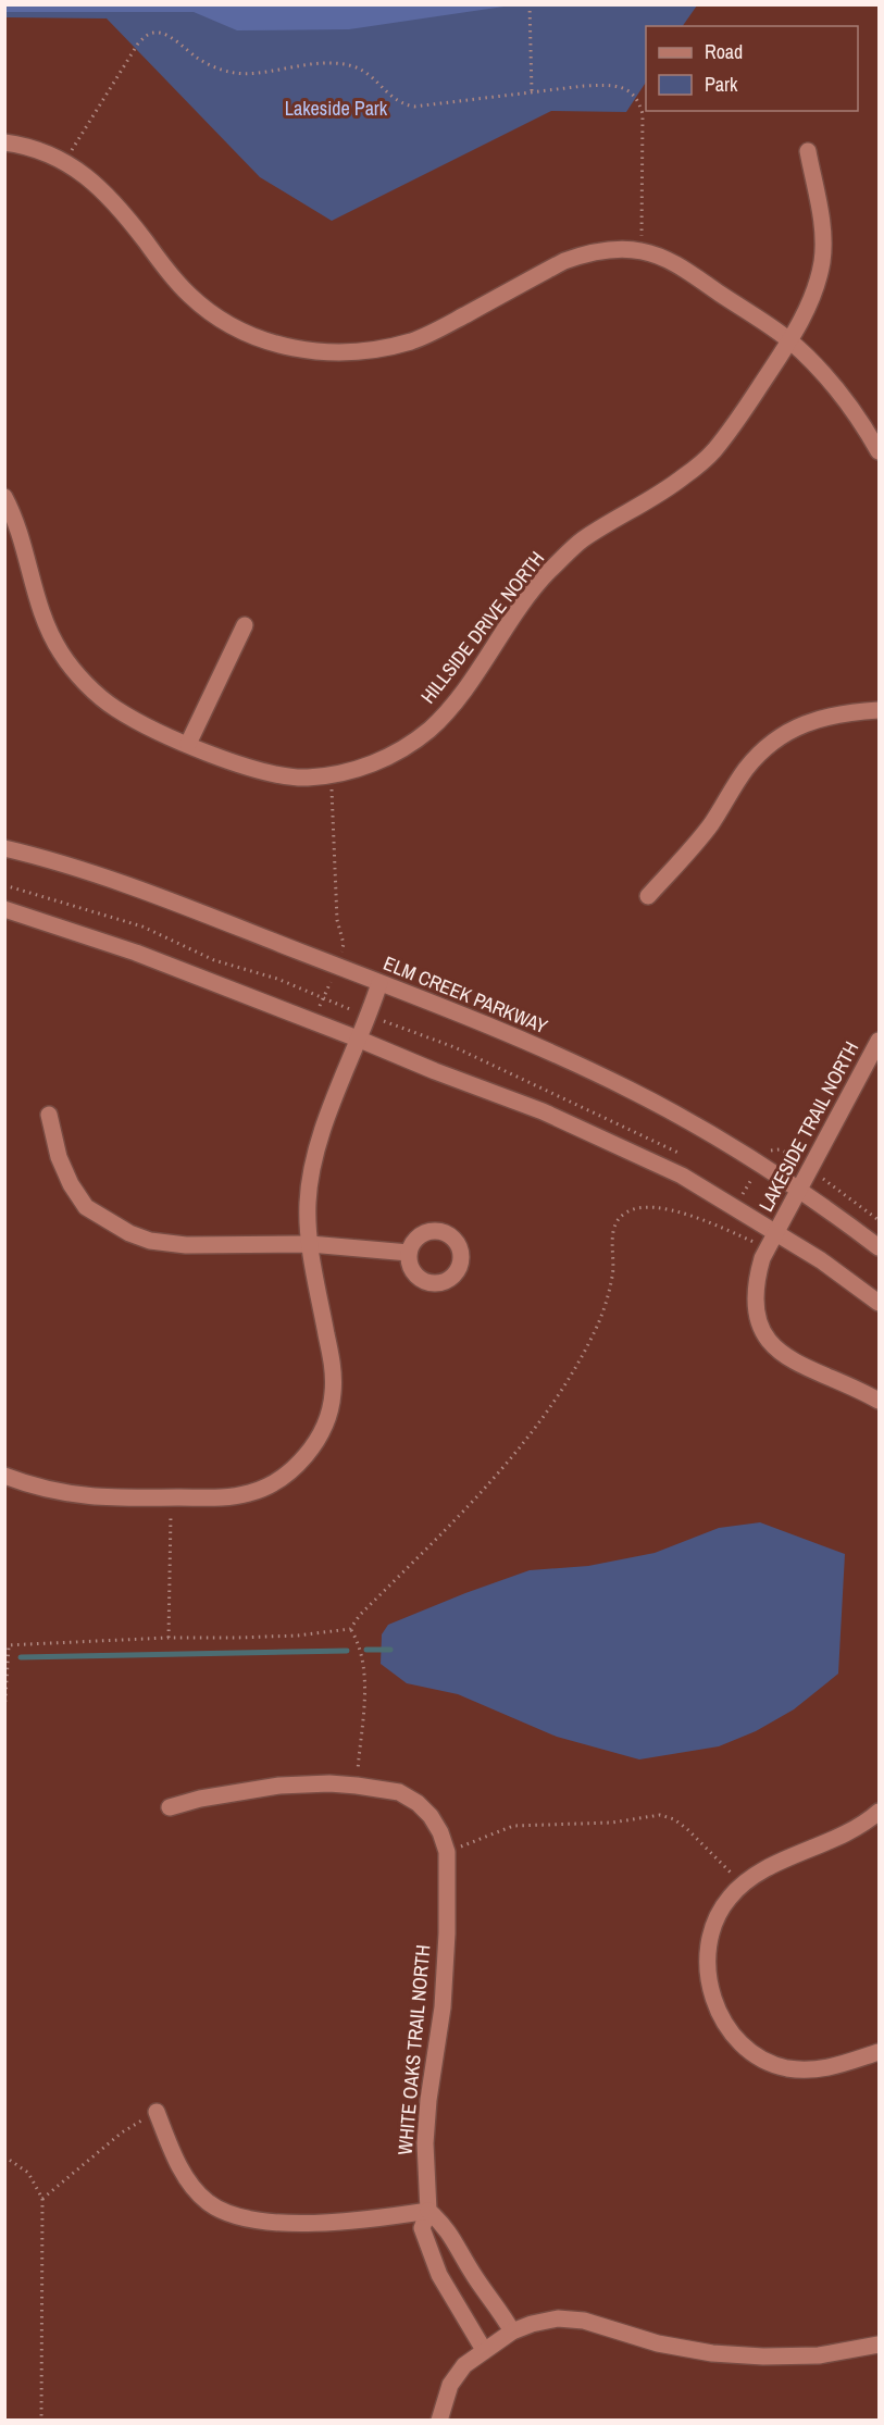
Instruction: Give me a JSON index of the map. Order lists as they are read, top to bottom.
{
  "streets": {
    "street": [
      "HILLSIDE DRIVE NORTH",
      "ELM CREEK PARKWAY",
      "LAKESIDE TRAIL NORTH",
      "WHITE OAKS TRAIL NORTH"
    ]
  },
  "crossings": [
    ["ELM CREEK PARKWAY", "LAKESIDE TRAIL NORTH"]
  ],
  "parks": ["Lakeside Park"],
  "legend": ["Road", "Park"]
}
